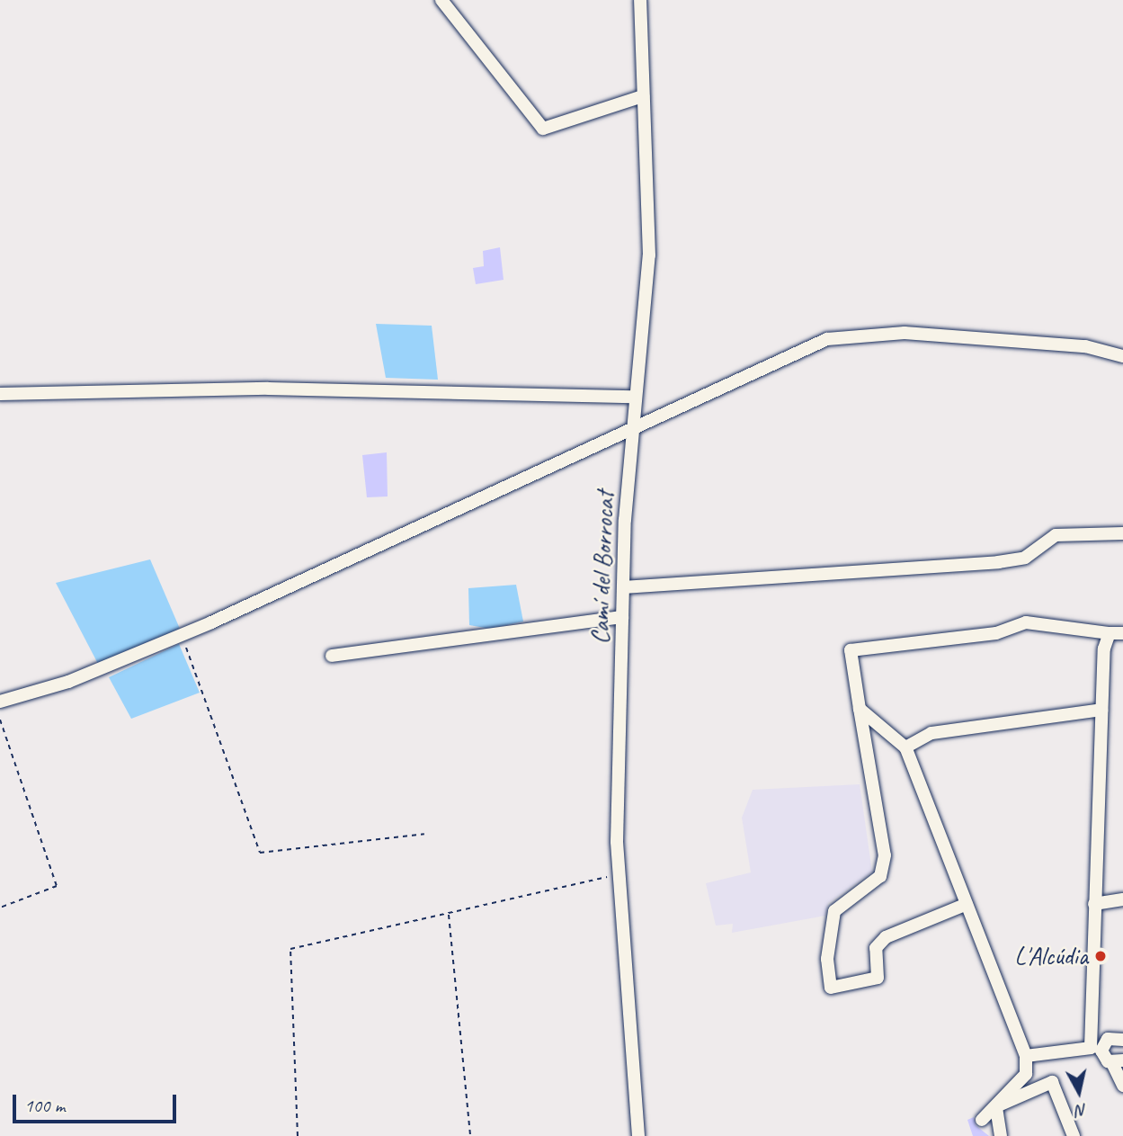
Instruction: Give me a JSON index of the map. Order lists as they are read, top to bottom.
{
  "streets": {
    "street": ["Camí del Borrocat"]
  },
  "places": ["L'Alcúdia"],
  "scale_bar": "100 m",
  "north": "bottom"
}
